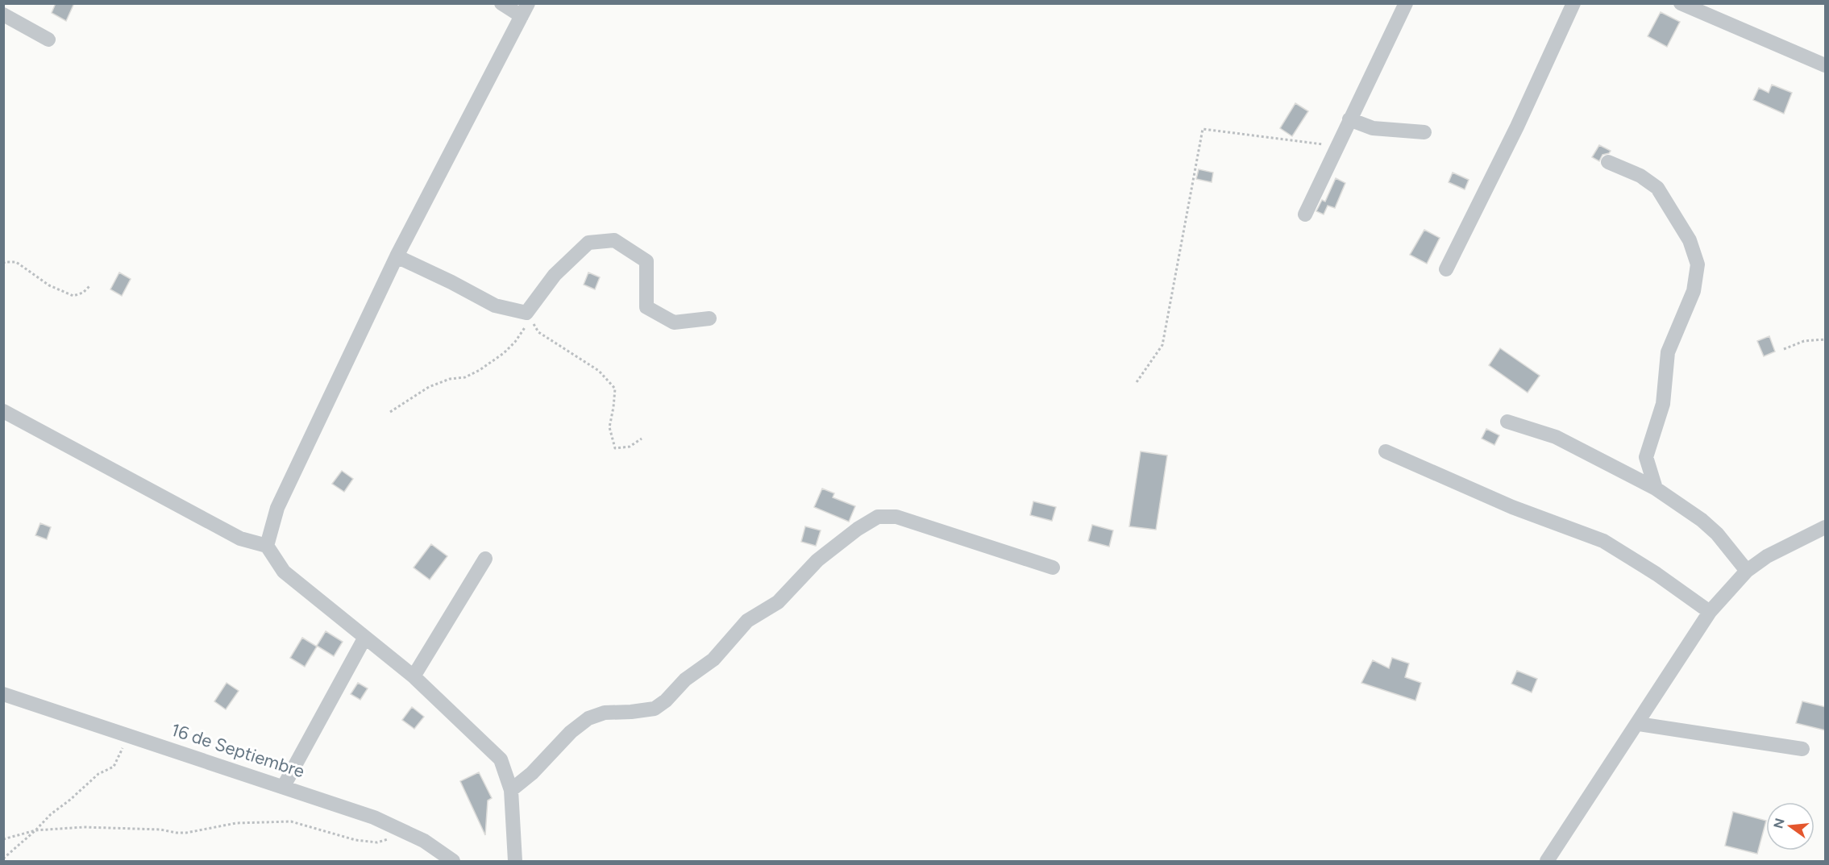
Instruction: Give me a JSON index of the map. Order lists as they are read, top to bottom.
{
  "streets": {
    "street": ["16 de Septiembre"]
  },
  "north": "left"
}
